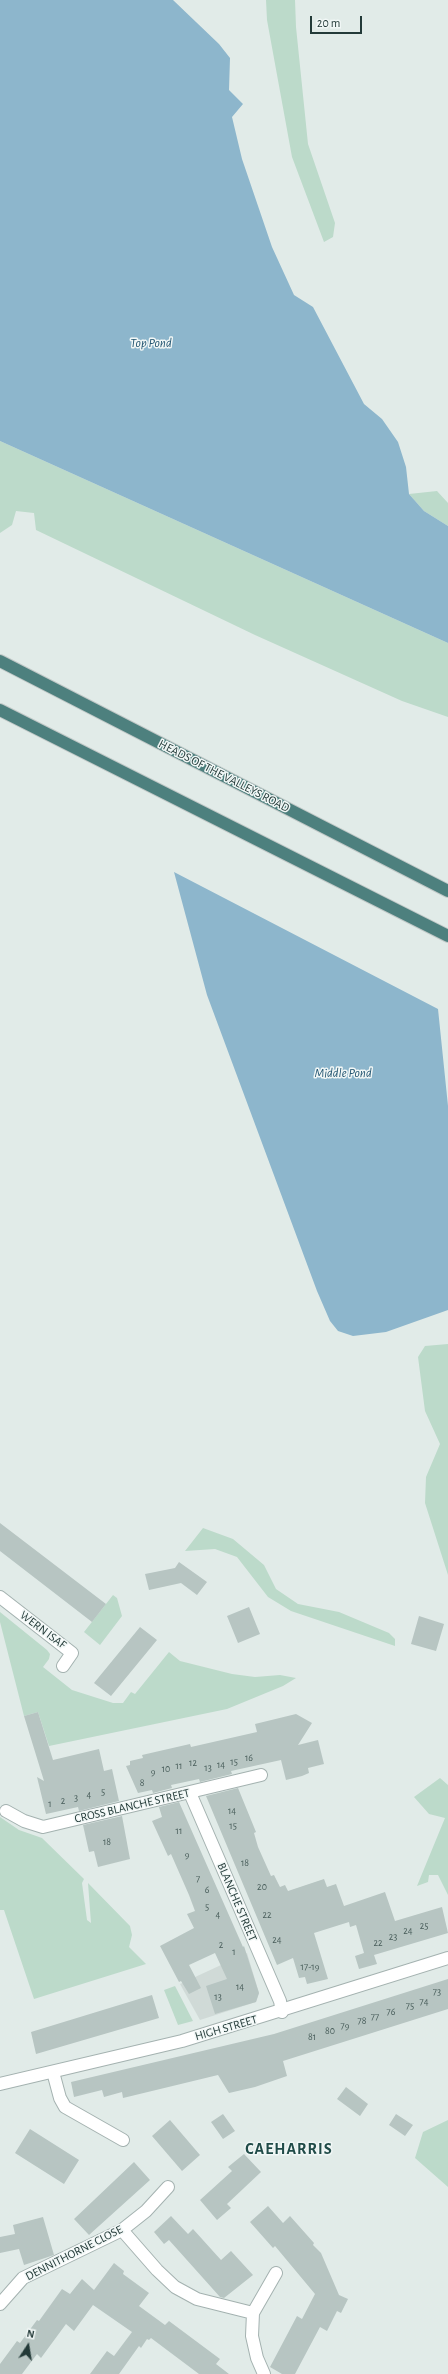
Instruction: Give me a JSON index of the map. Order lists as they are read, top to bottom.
{
  "streets": {
    "highway": ["HEADS OF THE VALLEYS ROAD"],
    "street": [
      "WERN ISAF",
      "CROSS BLANCHE STREET",
      "BLANCHE STREET",
      "HIGH STREET",
      "DENNITHORNE CLOSE"
    ]
  },
  "crossings": [
    ["CROSS BLANCHE STREET", "BLANCHE STREET"],
    ["BLANCHE STREET", "HIGH STREET"]
  ],
  "districts": ["CAEHARRIS"],
  "water": ["Top Pond", "Middle Pond"],
  "house_numbers": [
    "16",
    "15",
    "12",
    "14",
    "11",
    "13",
    "10",
    "9",
    "8",
    "5",
    "4",
    "3",
    "2",
    "1",
    "14",
    "15",
    "11",
    "18",
    "9",
    "18",
    "7",
    "20",
    "6",
    "5",
    "4",
    "22",
    "25",
    "24",
    "23",
    "24",
    "22",
    "2",
    "1",
    "17-19",
    "14",
    "73",
    "13",
    "74",
    "75",
    "76",
    "77",
    "78",
    "79",
    "80",
    "81"
  ],
  "scale_bar": "20 m",
  "north": "top"
}
